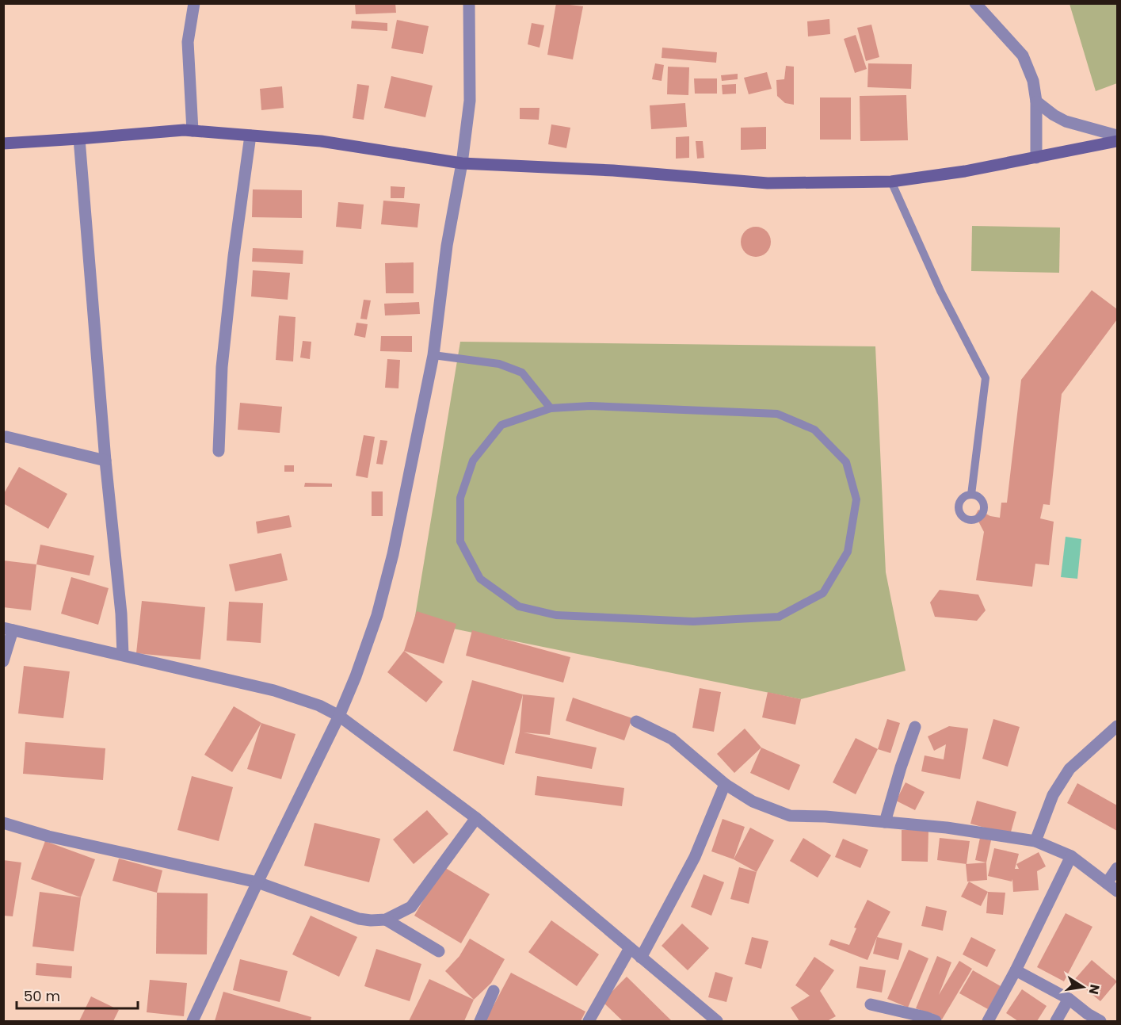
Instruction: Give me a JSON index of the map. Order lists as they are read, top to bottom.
{
  "scale_bar": "50 m",
  "north": "right"
}
